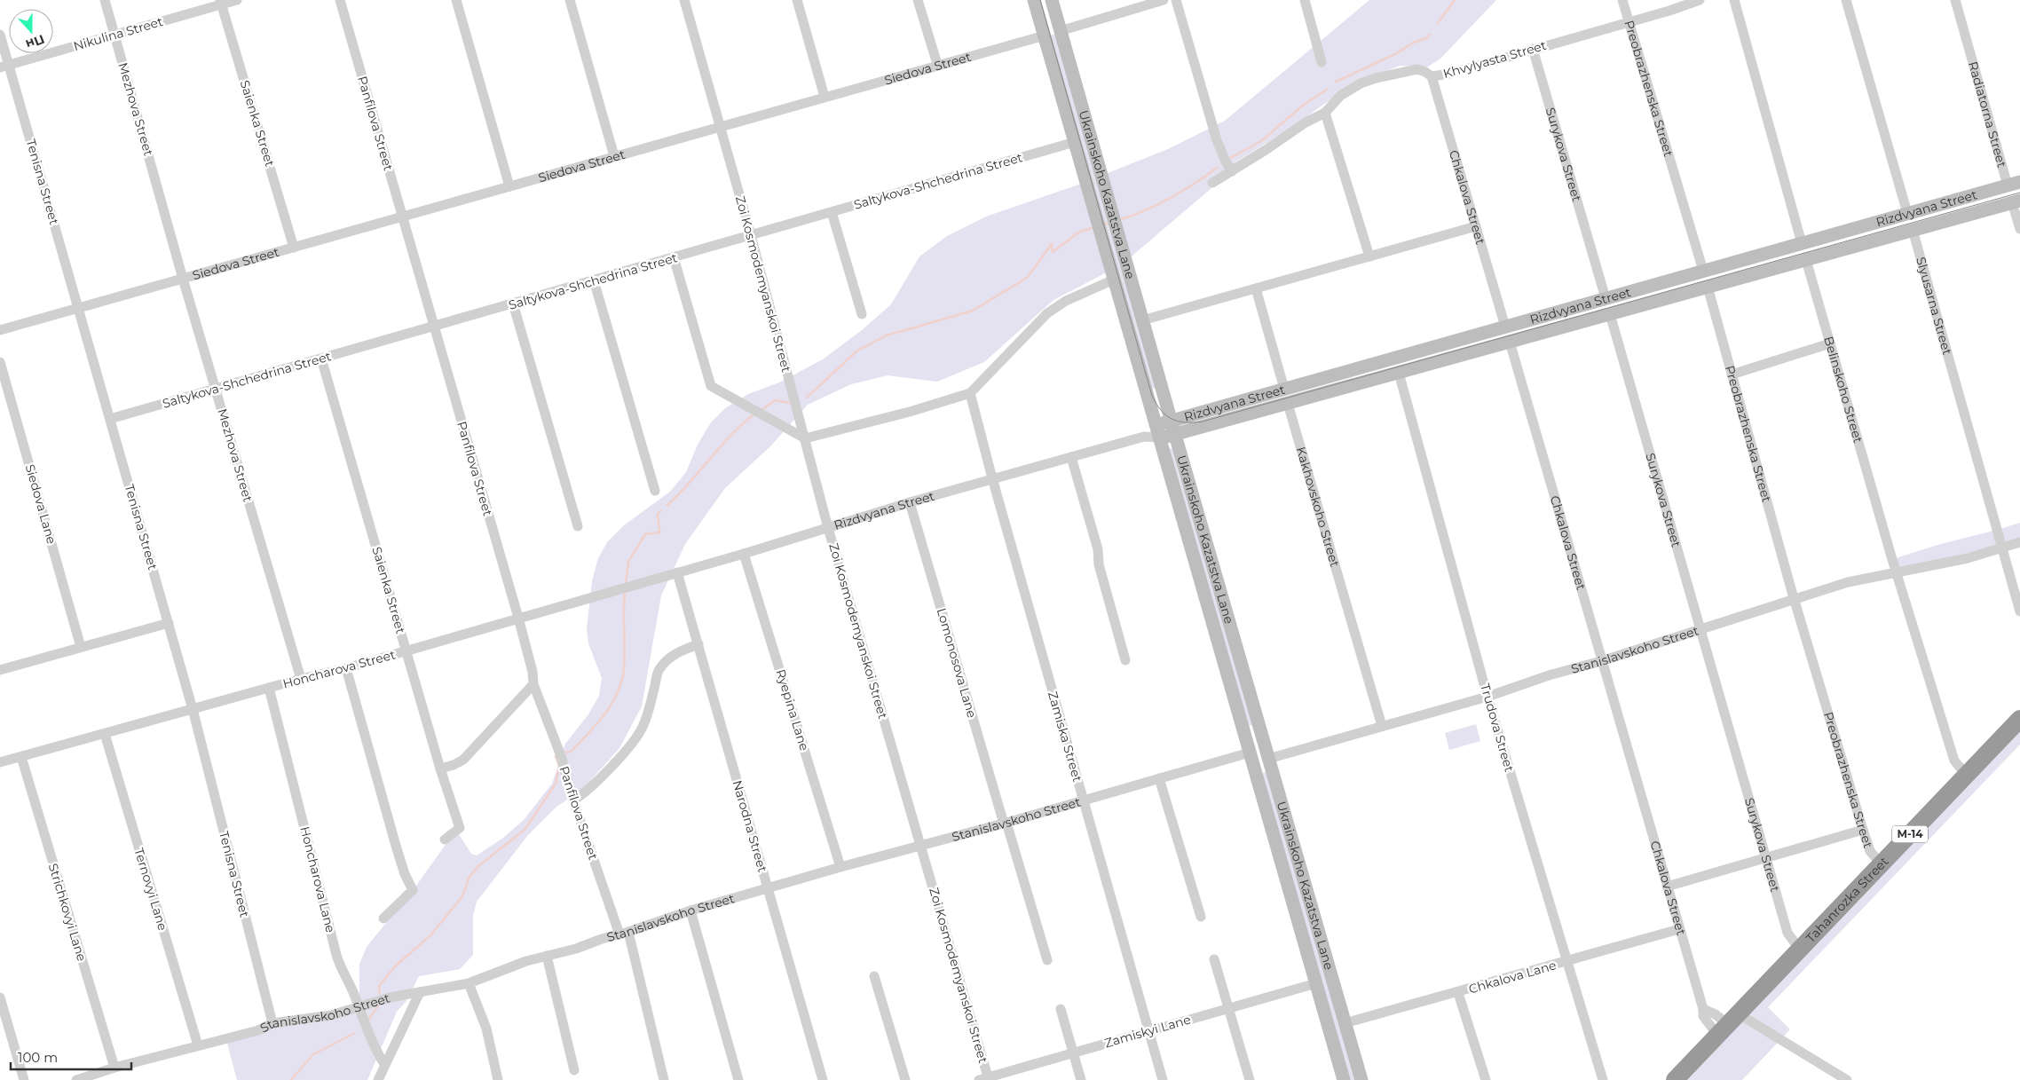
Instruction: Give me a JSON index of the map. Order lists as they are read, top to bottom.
{
  "streets": {
    "highway": ["М-14", "Tahanrozka Street"],
    "street": [
      "Nikulina Street",
      "Khvylyasta Street",
      "Siedova Street",
      "Preobrazhenska Street",
      "Mezhova Street",
      "Radiatorna Street",
      "Saienka Street",
      "Panfilova Street",
      "Surykova Street",
      "Saltykova-Shchedrina Street",
      "Tenisna Street",
      "Ukrainskoho Kazatstva Lane",
      "Chkalova Street",
      "Rizdvyana Street",
      "Zoi Kosmodemyanskoi Street",
      "Slyusarna Street",
      "Belinskoho Street",
      "Siedova Lane",
      "Kakhovskoho Street",
      "Stanislavskoho Street",
      "Lomonosova Lane",
      "Honcharova Street",
      "Ryepina Lane",
      "Trudova Street",
      "Zamiska Street",
      "Narodna Street",
      "Honcharova Lane",
      "Ternovyi Lane",
      "Strichkovyi Lane",
      "Chkalova Lane",
      "Zamiskyi Lane"
    ]
  },
  "crossings": [
    ["Nikulina Street", "Mezhova Street"],
    ["Nikulina Street", "Saienka Street"],
    ["Nikulina Street", "Tenisna Street"],
    ["Khvylyasta Street", "Preobrazhenska Street"],
    ["Khvylyasta Street", "Surykova Street"],
    ["Khvylyasta Street", "Chkalova Street"],
    ["Siedova Street", "Mezhova Street"],
    ["Siedova Street", "Saienka Street"],
    ["Siedova Street", "Panfilova Street"],
    ["Siedova Street", "Tenisna Street"],
    ["Siedova Street", "Ukrainskoho Kazatstva Lane"],
    ["Siedova Street", "Zoi Kosmodemyanskoi Street"],
    ["Preobrazhenska Street", "Rizdvyana Street"],
    ["Preobrazhenska Street", "Stanislavskoho Street"],
    ["Preobrazhenska Street", "Tahanrozka Street"],
    ["Mezhova Street", "Saltykova-Shchedrina Street"],
    ["Mezhova Street", "Honcharova Street"],
    ["Radiatorna Street", "Rizdvyana Street"],
    ["Saienka Street", "Saltykova-Shchedrina Street"],
    ["Saienka Street", "Honcharova Street"],
    ["Panfilova Street", "Saltykova-Shchedrina Street"],
    ["Panfilova Street", "Stanislavskoho Street"],
    ["Panfilova Street", "Honcharova Street"],
    ["Surykova Street", "Rizdvyana Street"],
    ["Surykova Street", "Stanislavskoho Street"],
    ["Surykova Street", "Tahanrozka Street"],
    ["Saltykova-Shchedrina Street", "Tenisna Street"],
    ["Saltykova-Shchedrina Street", "Ukrainskoho Kazatstva Lane"],
    ["Saltykova-Shchedrina Street", "Zoi Kosmodemyanskoi Street"],
    ["Tenisna Street", "Stanislavskoho Street"],
    ["Tenisna Street", "Honcharova Street"],
    ["Ukrainskoho Kazatstva Lane", "Rizdvyana Street"],
    ["Ukrainskoho Kazatstva Lane", "Stanislavskoho Street"],
    ["Ukrainskoho Kazatstva Lane", "Chkalova Lane"],
    ["Ukrainskoho Kazatstva Lane", "Zamiskyi Lane"],
    ["Chkalova Street", "Rizdvyana Street"],
    ["Chkalova Street", "Stanislavskoho Street"],
    ["Chkalova Street", "Tahanrozka Street"],
    ["Chkalova Street", "Chkalova Lane"],
    ["Rizdvyana Street", "Zoi Kosmodemyanskoi Street"],
    ["Rizdvyana Street", "Slyusarna Street"],
    ["Rizdvyana Street", "Belinskoho Street"],
    ["Rizdvyana Street", "Kakhovskoho Street"],
    ["Rizdvyana Street", "Lomonosova Lane"],
    ["Rizdvyana Street", "Honcharova Street"],
    ["Rizdvyana Street", "Ryepina Lane"],
    ["Rizdvyana Street", "Trudova Street"],
    ["Rizdvyana Street", "Zamiska Street"],
    ["Rizdvyana Street", "Narodna Street"],
    ["Zoi Kosmodemyanskoi Street", "Stanislavskoho Street"],
    ["Zoi Kosmodemyanskoi Street", "Zamiskyi Lane"],
    ["Slyusarna Street", "Stanislavskoho Street"],
    ["Belinskoho Street", "Stanislavskoho Street"],
    ["Belinskoho Street", "Tahanrozka Street"],
    ["Kakhovskoho Street", "Stanislavskoho Street"],
    ["Stanislavskoho Street", "Lomonosova Lane"],
    ["Stanislavskoho Street", "Ryepina Lane"],
    ["Stanislavskoho Street", "Trudova Street"],
    ["Stanislavskoho Street", "Zamiska Street"],
    ["Stanislavskoho Street", "Narodna Street"],
    ["Stanislavskoho Street", "Honcharova Lane"],
    ["Stanislavskoho Street", "Ternovyi Lane"],
    ["Stanislavskoho Street", "Strichkovyi Lane"],
    ["Honcharova Street", "Narodna Street"],
    ["Honcharova Street", "Honcharova Lane"],
    ["Honcharova Street", "Ternovyi Lane"],
    ["Honcharova Street", "Strichkovyi Lane"],
    ["Trudova Street", "Chkalova Lane"],
    ["Zamiska Street", "Zamiskyi Lane"]
  ],
  "scale_bar": "100 m",
  "north": "bottom"
}
